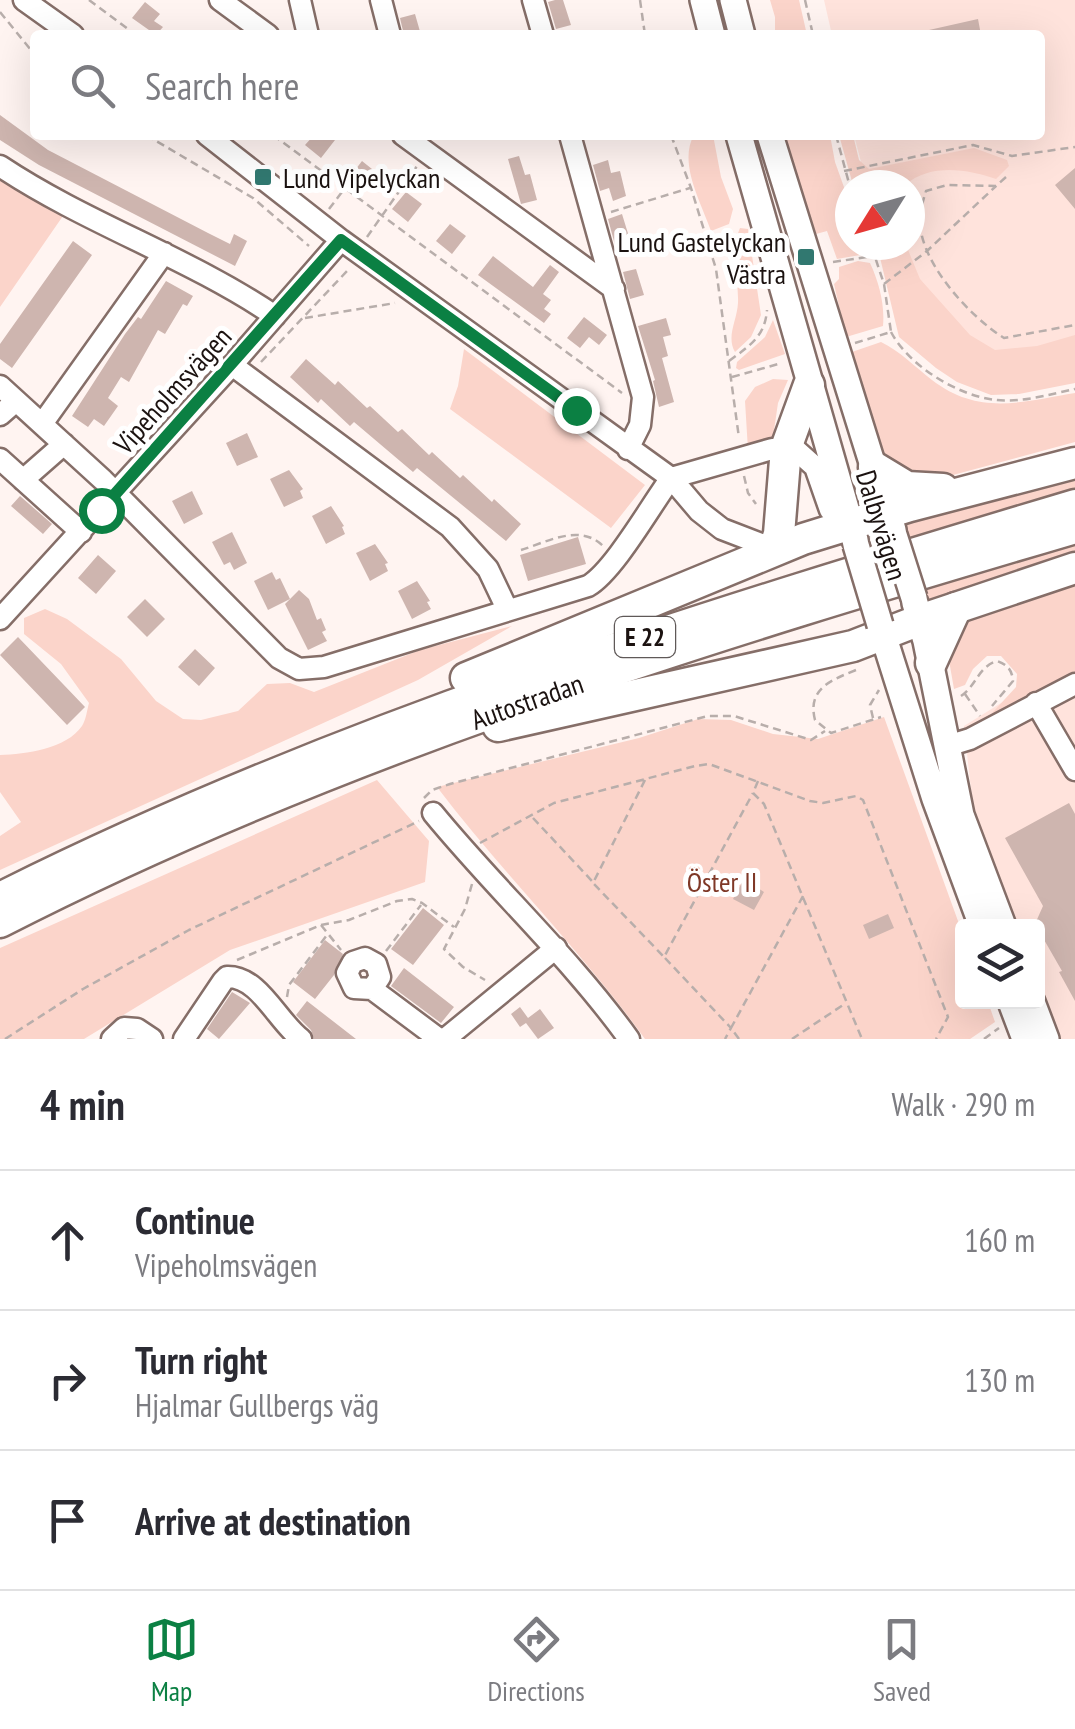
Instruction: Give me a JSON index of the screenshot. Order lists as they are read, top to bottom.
{
  "streets": {
    "highway": ["E 22", "Autostradan"],
    "main road": ["Dalbyvägen"],
    "street": ["Vipeholmsvägen"]
  },
  "parks": ["Öster II"],
  "places": {
    "transit": ["Lund Vipelyckan", "Lund Gastelyckan Västra"]
  },
  "north": "bottom left",
  "page": {
    "search": "Search here",
    "heading": ["4 min", "Walk · 290 m"],
    "list": [
      ["Continue", "Vipeholmsvägen", "160 m"],
      ["Turn right", "Hjalmar Gullbergs väg", "130 m"],
      "Arrive at destination"
    ],
    "nav": ["Map", "Directions", "Saved"]
  }
}
